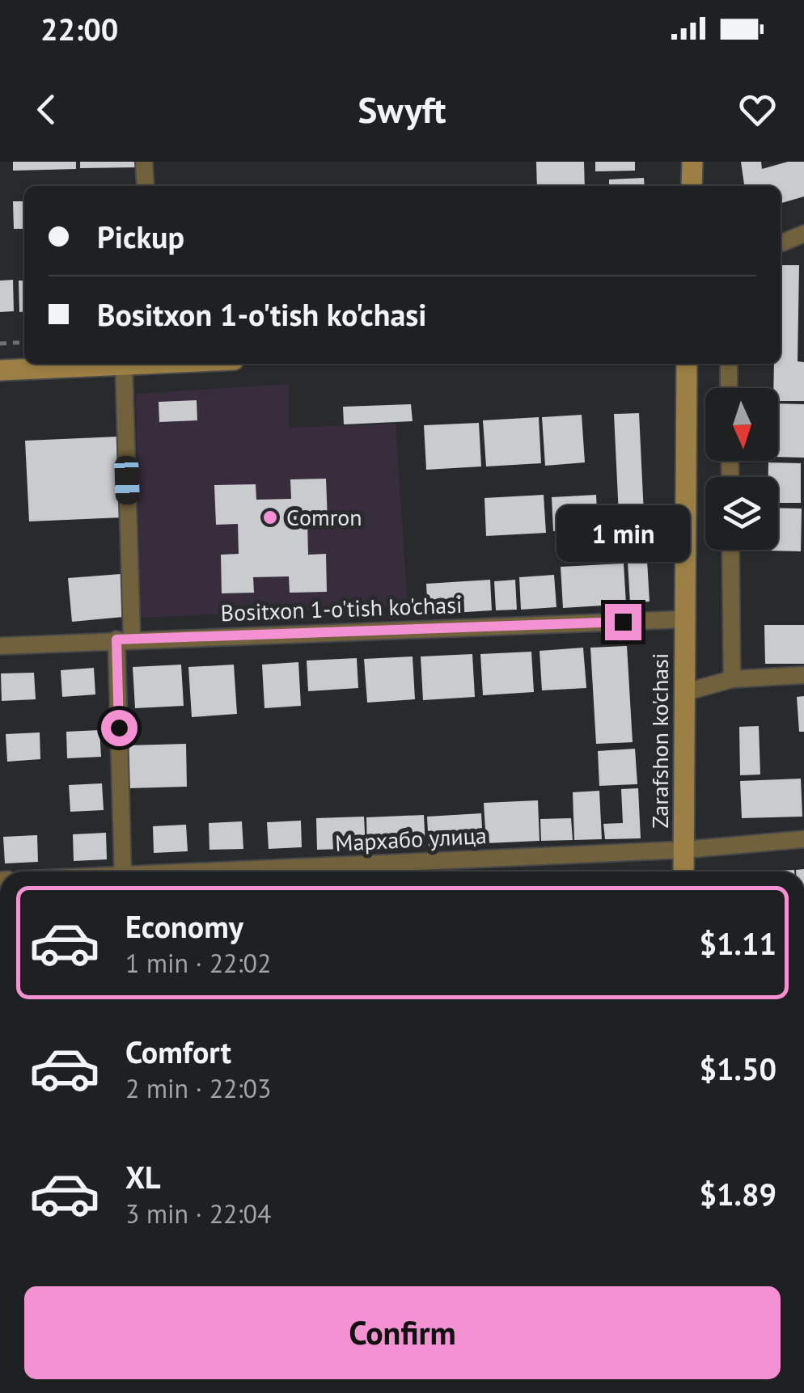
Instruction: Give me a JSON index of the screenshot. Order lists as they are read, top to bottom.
{
  "streets": {
    "street": ["Bositxon 1-o'tish ko'chasi", "Zarafshon ko'chasi", "Мархабо улица"]
  },
  "crossings": [
    ["Bositxon 1-o'tish ko'chasi", "Zarafshon ko'chasi"],
    ["Zarafshon ko'chasi", "Мархабо улица"]
  ],
  "places": ["Сomron"],
  "north": "bottom",
  "page": {
    "status": "22:00",
    "header": "Swyft",
    "banner": ["Pickup", "Bositxon 1-o'tish ko'chasi"],
    "bubble": "1 min",
    "list": [
      {
        "name": "Economy",
        "note": "1 min · 22:02",
        "value": "$1.11"
      },
      {
        "name": "Comfort",
        "note": "2 min · 22:03",
        "value": "$1.50"
      },
      {
        "name": "XL",
        "note": "3 min · 22:04",
        "value": "$1.89"
      }
    ],
    "buttons": "Confirm"
  }
}
